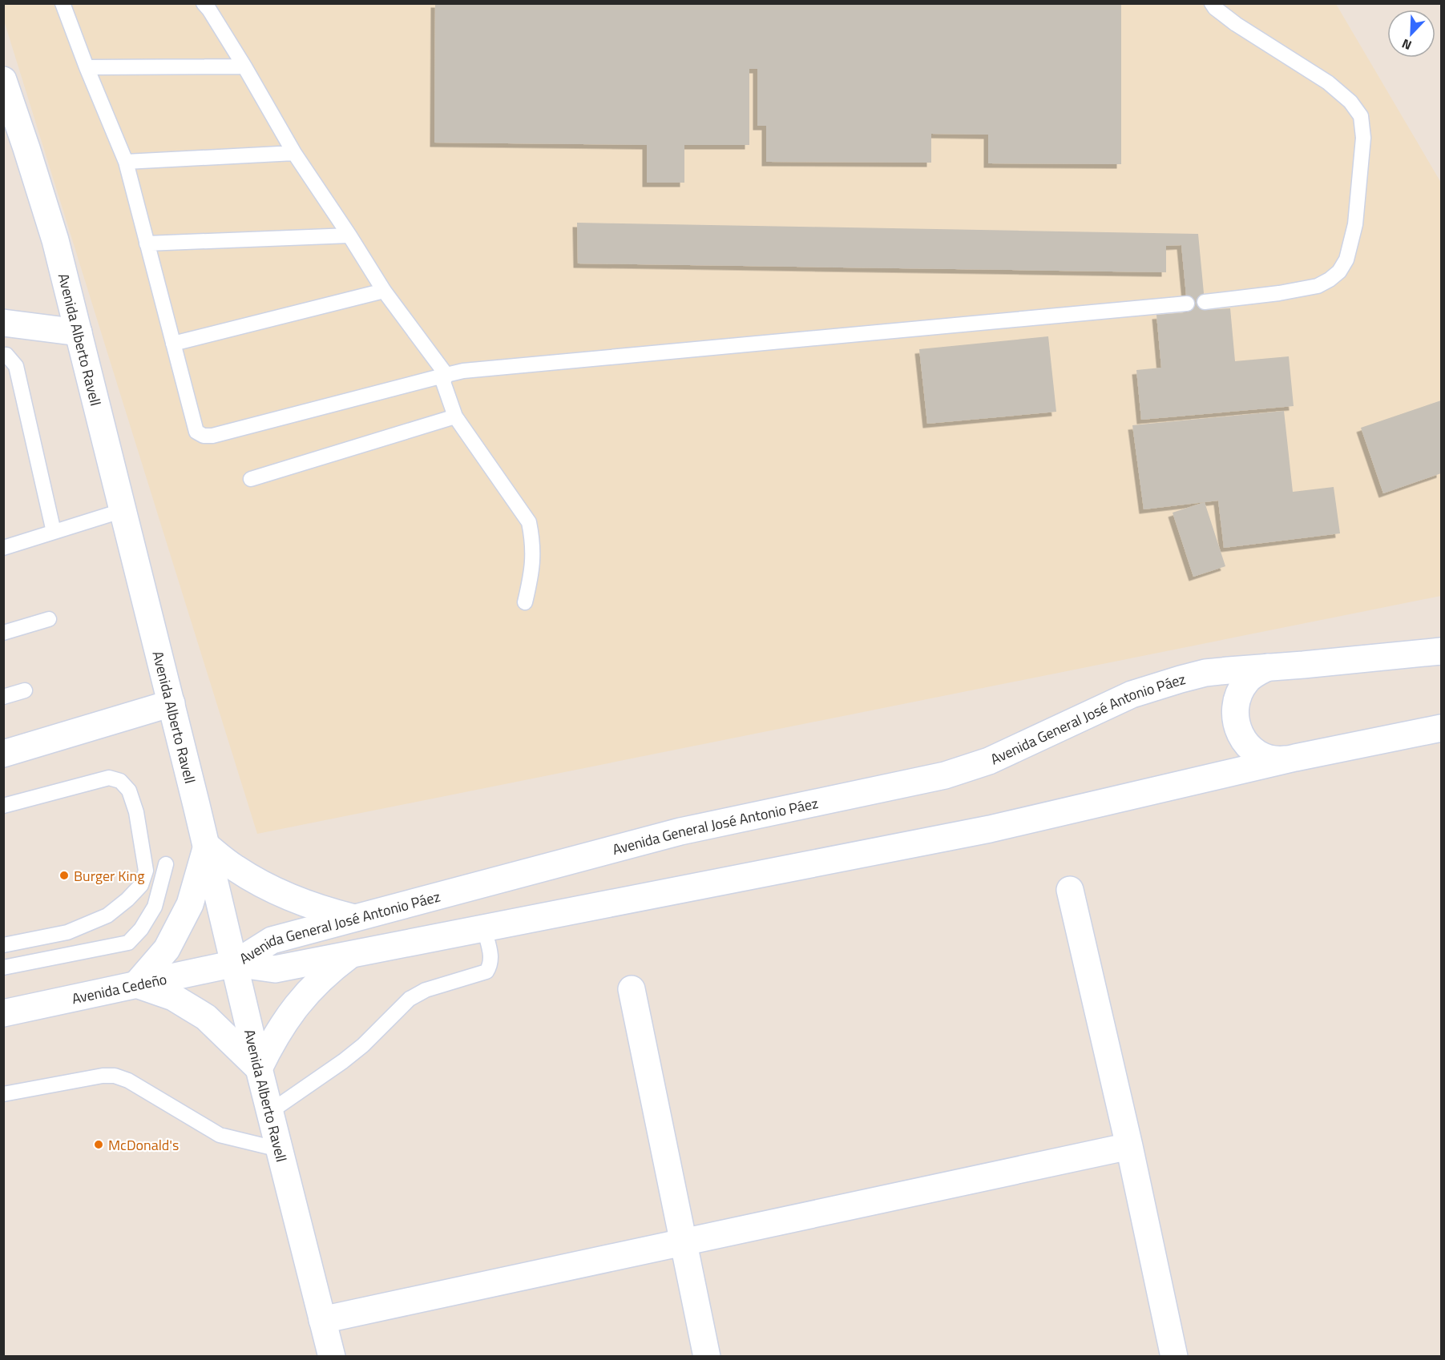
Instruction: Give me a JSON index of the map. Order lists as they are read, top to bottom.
{
  "streets": {
    "street": ["Avenida Alberto Ravell", "Avenida General José Antonio Páez", "Avenida Cedeño"]
  },
  "crossings": [
    ["Avenida Alberto Ravell", "Avenida General José Antonio Páez"],
    ["Avenida Alberto Ravell", "Avenida Cedeño"],
    ["Avenida General José Antonio Páez", "Avenida Cedeño"]
  ],
  "places": ["Burger King", "McDonald's"],
  "north": "bottom left"
}
